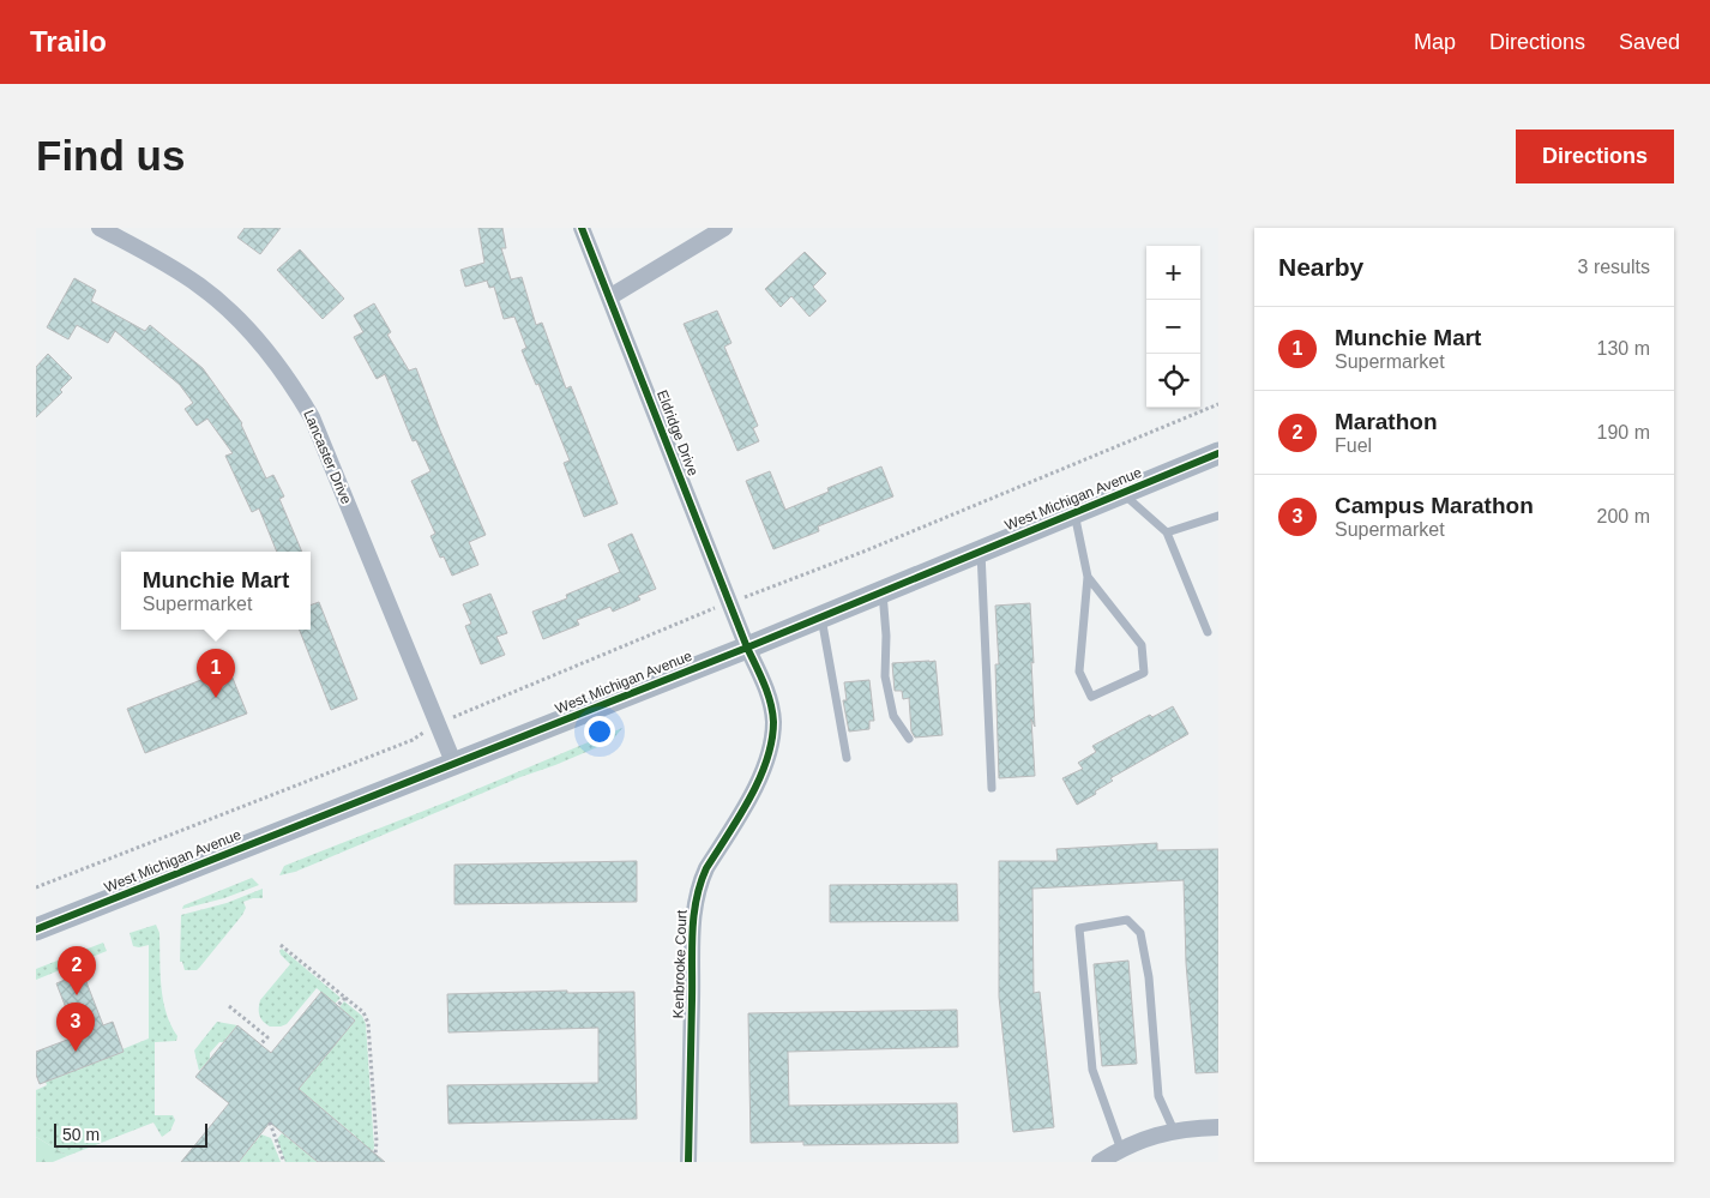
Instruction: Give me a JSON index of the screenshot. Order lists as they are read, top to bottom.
{
  "streets": {
    "street": [
      "Eldridge Drive",
      "Lancaster Drive",
      "West Michigan Avenue",
      "Kenbrooke Court"
    ]
  },
  "crossings": [
    ["Eldridge Drive", "West Michigan Avenue"],
    ["Eldridge Drive", "Kenbrooke Court"],
    ["Lancaster Drive", "West Michigan Avenue"],
    ["West Michigan Avenue", "Kenbrooke Court"]
  ],
  "scale_bar": "50 m",
  "page": {
    "header": "Trailo",
    "nav": ["Map", "Directions", "Saved"],
    "buttons": "Directions",
    "title": "Find us",
    "heading": ["Nearby", "3 results"],
    "map_buttons": ["+", "−"],
    "list": [
      {
        "mark": "1",
        "name": "Munchie Mart",
        "note": "Supermarket",
        "value": "130 m"
      },
      {
        "mark": "2",
        "name": "Marathon",
        "note": "Fuel",
        "value": "190 m"
      },
      {
        "mark": "3",
        "name": "Campus Marathon",
        "note": "Supermarket",
        "value": "200 m"
      }
    ],
    "popup": ["Munchie Mart", "Supermarket"],
    "pins": ["1", "2", "3"],
    "scale": "50 m"
  }
}
